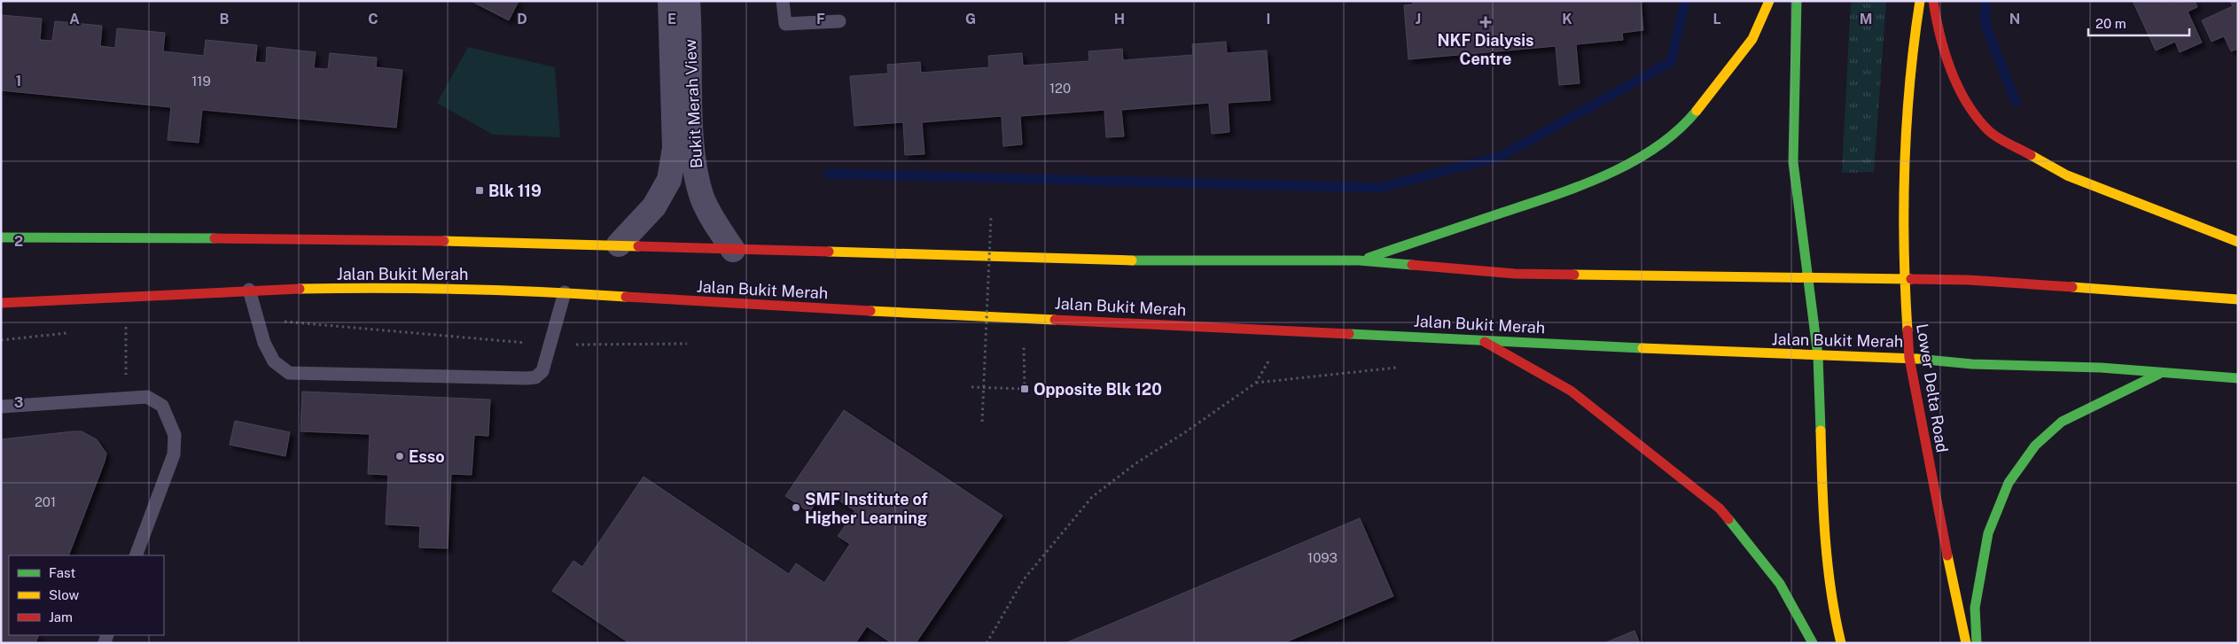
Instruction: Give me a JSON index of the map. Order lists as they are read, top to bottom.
{
  "streets": {
    "main road": ["Jalan Bukit Merah", "Lower Delta Road"],
    "street": ["Bukit Merah View"]
  },
  "crossings": [
    ["Jalan Bukit Merah", "Lower Delta Road"]
  ],
  "places": {
    "health": ["NKF Dialysis Centre"],
    "transit": ["Blk 119", "Opposite Blk 120"],
    "other": ["Esso", "SMF Institute of Higher Learning"]
  },
  "house_numbers": [
    "119",
    "120",
    "201",
    "1093"
  ],
  "legend": ["Fast", "Slow", "Jam"],
  "scale_bar": "20 m",
  "grid": {
    "columns": [
      "A",
      "B",
      "C",
      "D",
      "E",
      "F",
      "G",
      "H",
      "I",
      "J",
      "K",
      "L",
      "M",
      "N"
    ],
    "rows": ["1", "2", "3"]
  }
}
